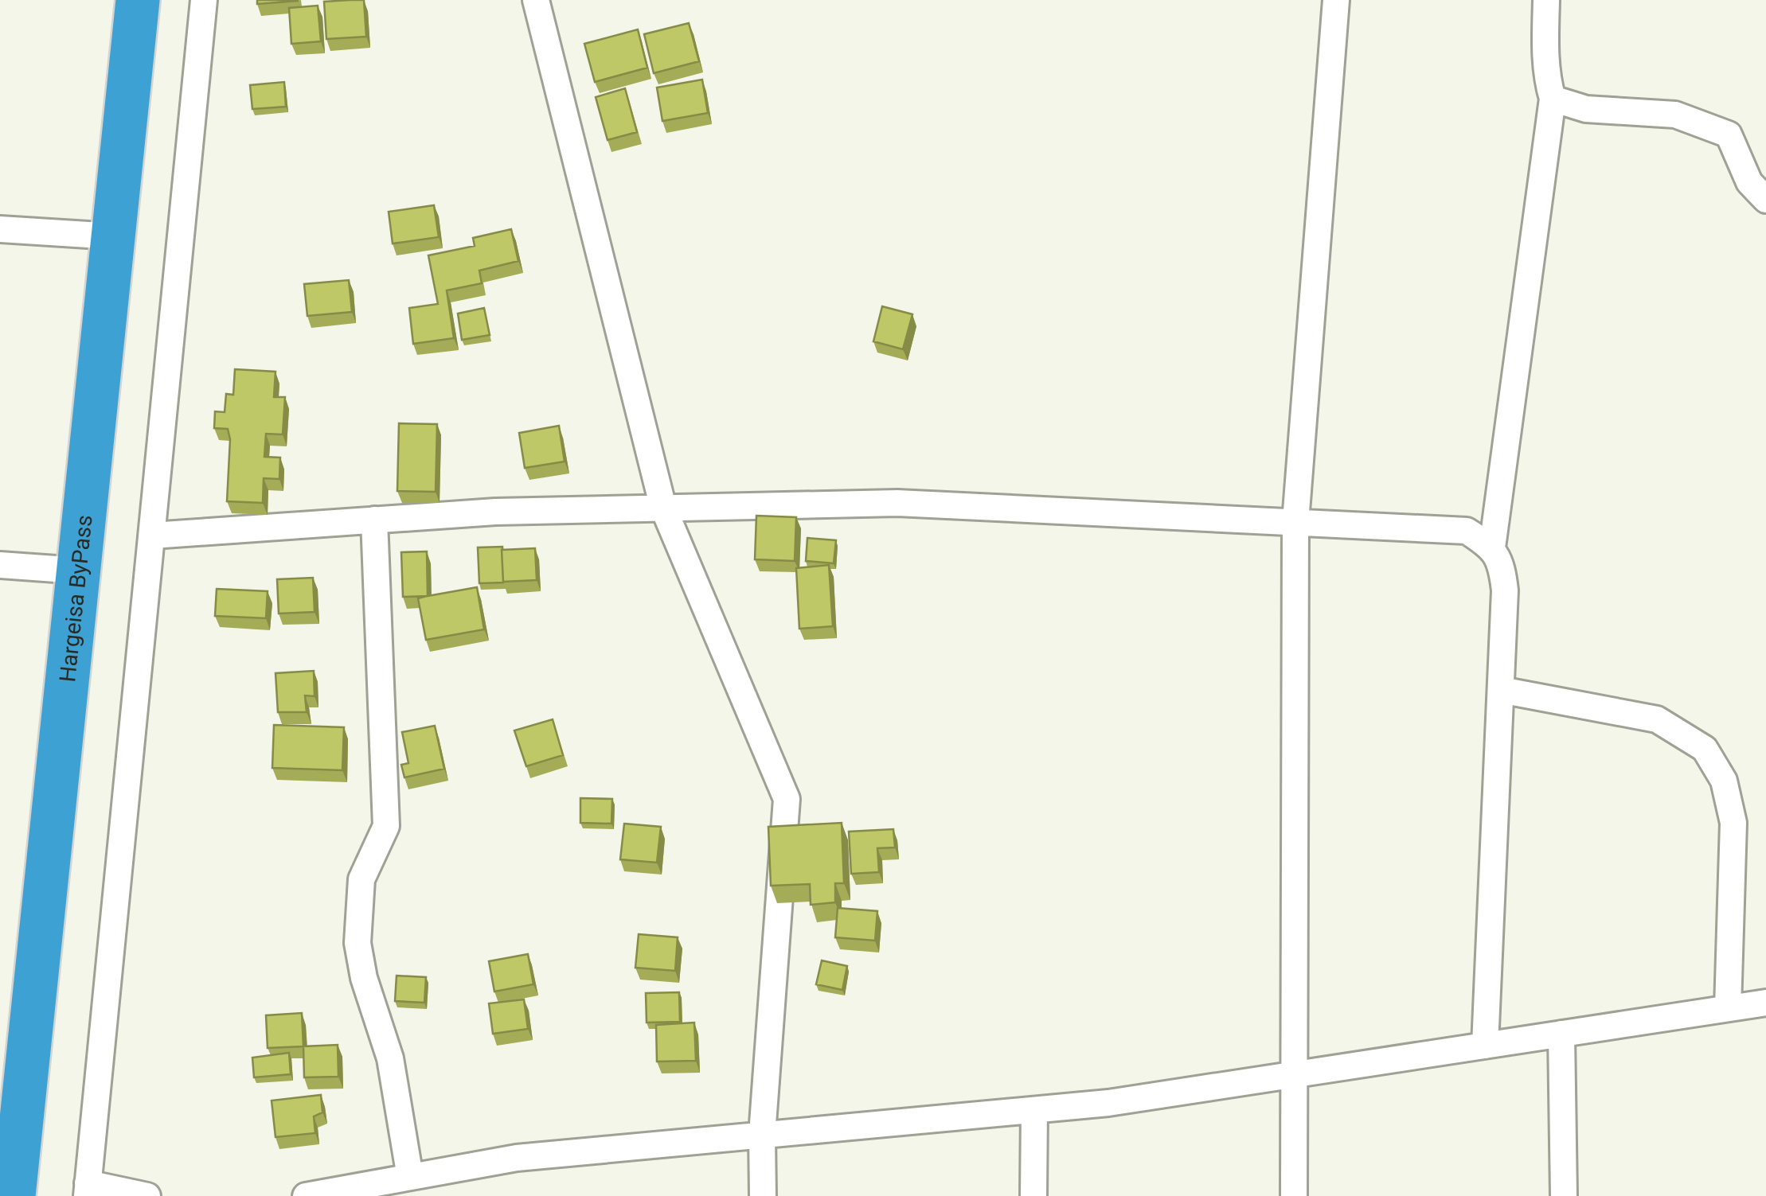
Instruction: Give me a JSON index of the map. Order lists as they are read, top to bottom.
{
  "streets": {
    "highway": ["Hargeisa ByPass"]
  }
}
